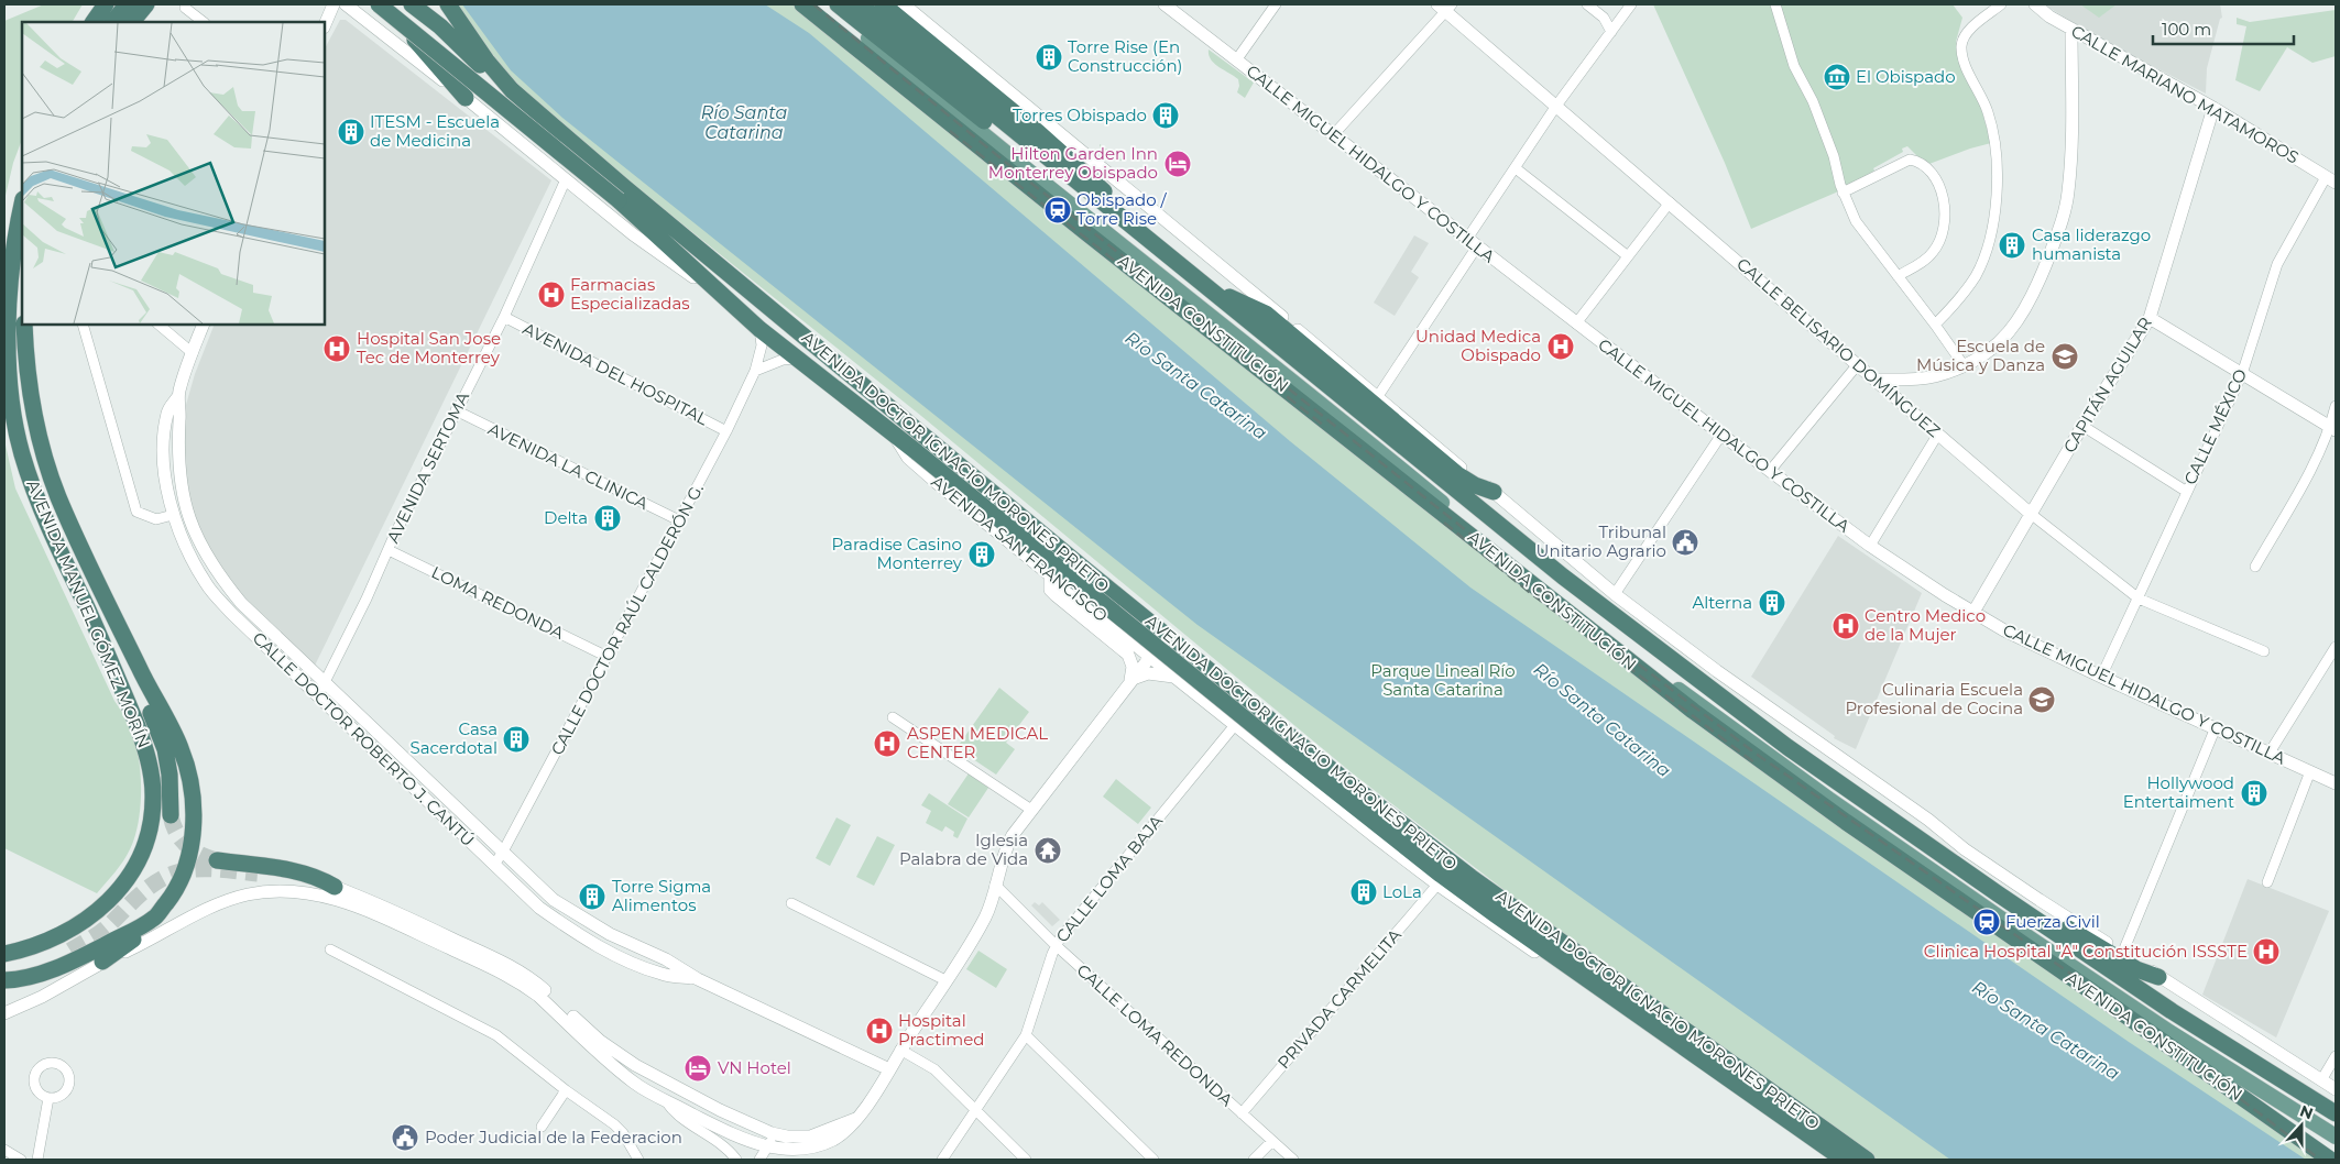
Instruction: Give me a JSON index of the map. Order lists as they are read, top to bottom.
{
  "streets": {
    "highway": ["AVENIDA CONSTITUCIÓN", "AVENIDA DOCTOR IGNACIO MORONES PRIETO", "AVENIDA MANUEL GÓMEZ MORÍN"],
    "street": [
      "CALLE MARIANO MATAMOROS",
      "CALLE MIGUEL HIDALGO Y COSTILLA",
      "CALLE BELISARIO DOMÍNGUEZ",
      "AVENIDA DEL HOSPITAL",
      "CAPITÁN AGUILAR",
      "CALLE MÉXICO",
      "AVENIDA LA CLINICA",
      "AVENIDA SERTOMA",
      "AVENIDA SAN FRANCISCO",
      "LOMA REDONDA",
      "CALLE DOCTOR RAÚL CALDERÓN G.",
      "CALLE DOCTOR ROBERTO J. CANTÚ",
      "CALLE LOMA BAJA",
      "PRIVADA CARMELITA",
      "CALLE LOMA REDONDA"
    ]
  },
  "crossings": [
    ["CALLE MARIANO MATAMOROS", "CAPITÁN AGUILAR"],
    ["CALLE MARIANO MATAMOROS", "CALLE MÉXICO"],
    ["CALLE MIGUEL HIDALGO Y COSTILLA", "CAPITÁN AGUILAR"],
    ["CALLE MIGUEL HIDALGO Y COSTILLA", "CALLE MÉXICO"],
    ["CALLE BELISARIO DOMÍNGUEZ", "CAPITÁN AGUILAR"],
    ["CALLE BELISARIO DOMÍNGUEZ", "CALLE MÉXICO"],
    ["AVENIDA DEL HOSPITAL", "AVENIDA SERTOMA"],
    ["AVENIDA DEL HOSPITAL", "CALLE DOCTOR RAÚL CALDERÓN G."],
    ["AVENIDA DOCTOR IGNACIO MORONES PRIETO", "AVENIDA SAN FRANCISCO"],
    ["AVENIDA DOCTOR IGNACIO MORONES PRIETO", "CALLE DOCTOR RAÚL CALDERÓN G."],
    ["AVENIDA DOCTOR IGNACIO MORONES PRIETO", "CALLE LOMA BAJA"],
    ["AVENIDA DOCTOR IGNACIO MORONES PRIETO", "PRIVADA CARMELITA"],
    ["AVENIDA LA CLINICA", "AVENIDA SERTOMA"],
    ["AVENIDA LA CLINICA", "CALLE DOCTOR RAÚL CALDERÓN G."],
    ["AVENIDA SERTOMA", "LOMA REDONDA"],
    ["AVENIDA SERTOMA", "CALLE DOCTOR ROBERTO J. CANTÚ"],
    ["LOMA REDONDA", "CALLE DOCTOR RAÚL CALDERÓN G."],
    ["CALLE DOCTOR RAÚL CALDERÓN G.", "CALLE DOCTOR ROBERTO J. CANTÚ"],
    ["CALLE LOMA BAJA", "CALLE LOMA REDONDA"],
    ["PRIVADA CARMELITA", "CALLE LOMA REDONDA"]
  ],
  "water": ["Río Santa Catarina"],
  "parks": ["Parque Lineal Río Santa Catarina"],
  "places": {
    "building": [
      "Torre Rise (En Construcción)",
      "Torres Obispado",
      "ITESM - Escuela de Medicina",
      "Casa liderazgo humanista",
      "Delta",
      "Paradise Casino Monterrey",
      "Alterna",
      "Casa Sacerdotal",
      "Hollywood Entertaiment",
      "LoLa",
      "Torre Sigma Alimentos"
    ],
    "museum": ["El Obispado"],
    "hotel": ["Hilton Garden Inn Monterrey Obispado", "VN Hotel"],
    "station": ["Obispado / Torre Rise", "Fuerza Civil"],
    "hospital": [
      "Farmacias Especializadas",
      "Unidad Medica Obispado",
      "Hospital San Jose Tec de Monterrey",
      "Centro Medico de la Mujer",
      "ASPEN MEDICAL CENTER",
      "Clinica Hospital \"A\" Constitución ISSSTE",
      "Hospital Practimed"
    ],
    "school or university": ["Escuela de Música y Danza", "Culinaria Escuela Profesional de Cocina"],
    "public building": ["Tribunal Unitario Agrario", "Poder Judicial de la Federacion"],
    "temple": ["Iglesia Palabra de Vida"]
  },
  "scale_bar": "100 m",
  "north": "top"
}
